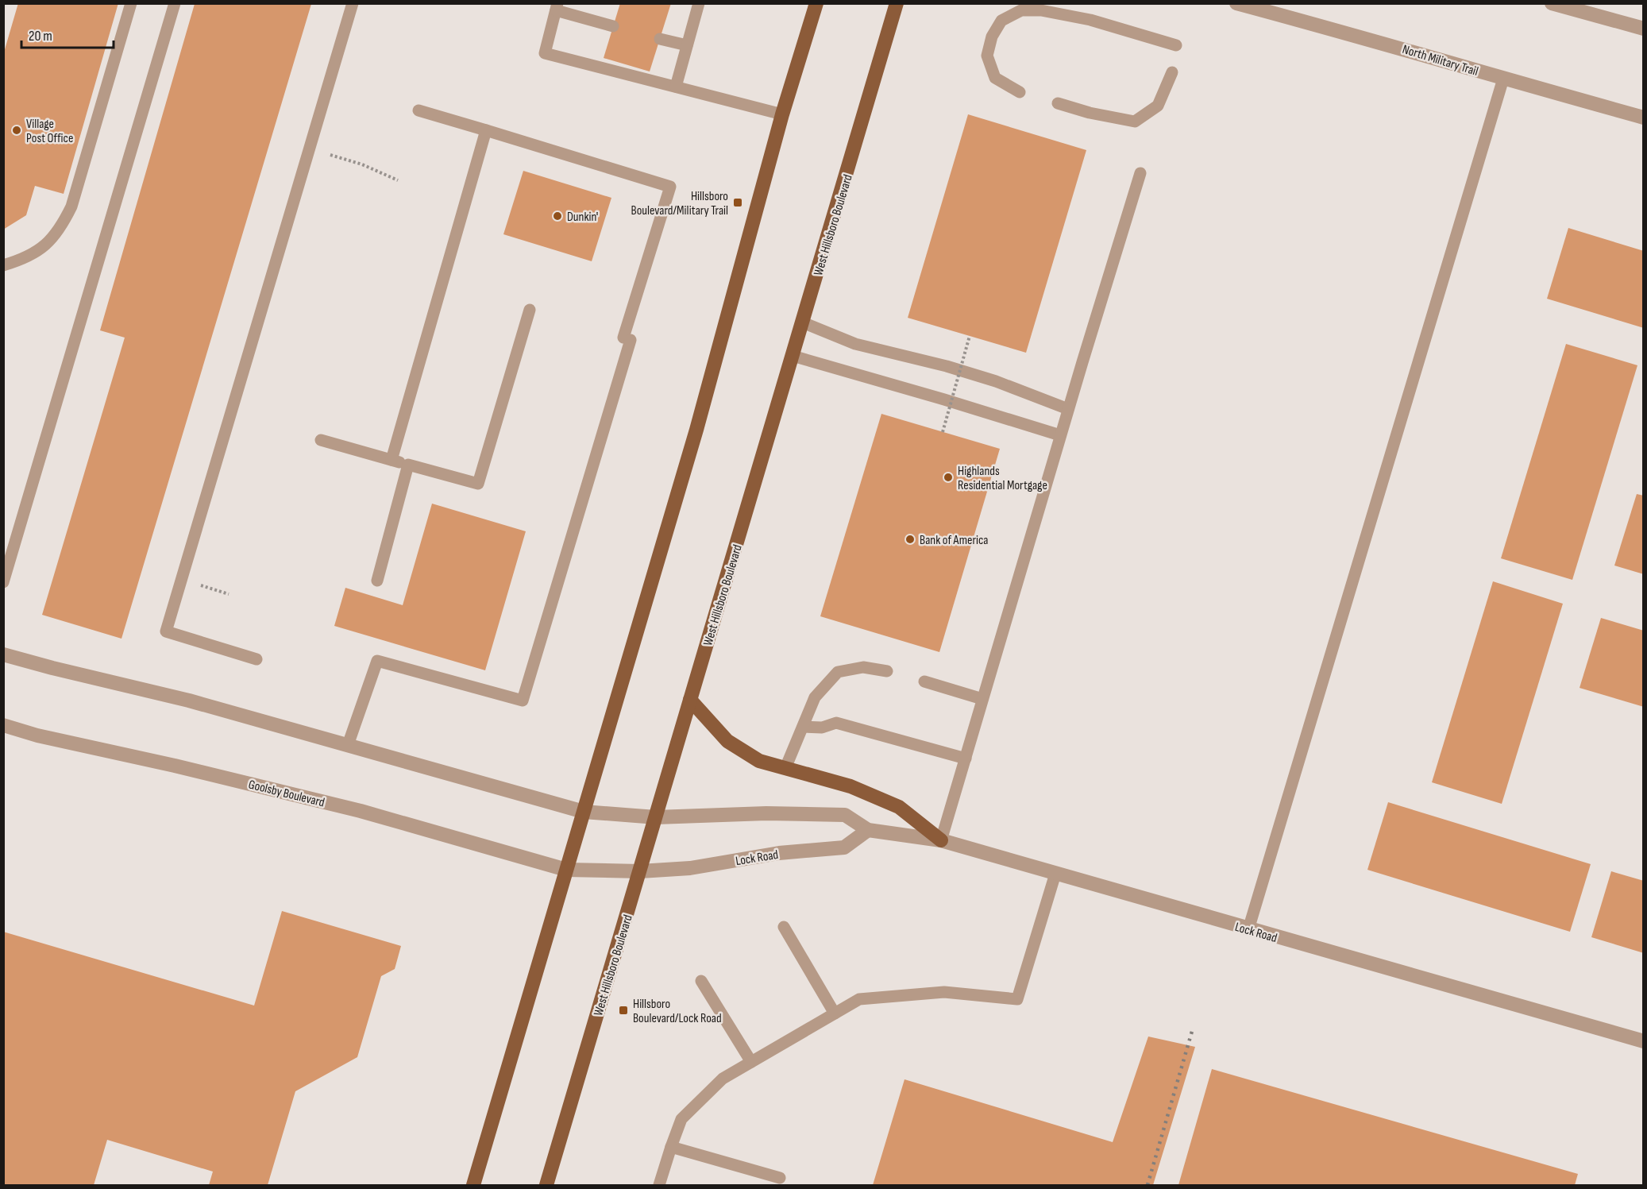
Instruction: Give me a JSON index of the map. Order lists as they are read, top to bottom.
{
  "streets": {
    "main road": ["West Hillsboro Boulevard"],
    "street": ["North Military Trail", "Goolsby Boulevard", "Lock Road"]
  },
  "crossings": [
    ["West Hillsboro Boulevard", "Goolsby Boulevard"],
    ["West Hillsboro Boulevard", "Lock Road"],
    ["Goolsby Boulevard", "Lock Road"]
  ],
  "places": {
    "other": [
      "Village Post Office",
      "Dunkin'",
      "Highlands Residential Mortgage",
      "Bank of America"
    ],
    "transit": ["Hillsboro Boulevard/Military Trail", "Hillsboro Boulevard/Lock Road"]
  },
  "scale_bar": "20 m"
}
